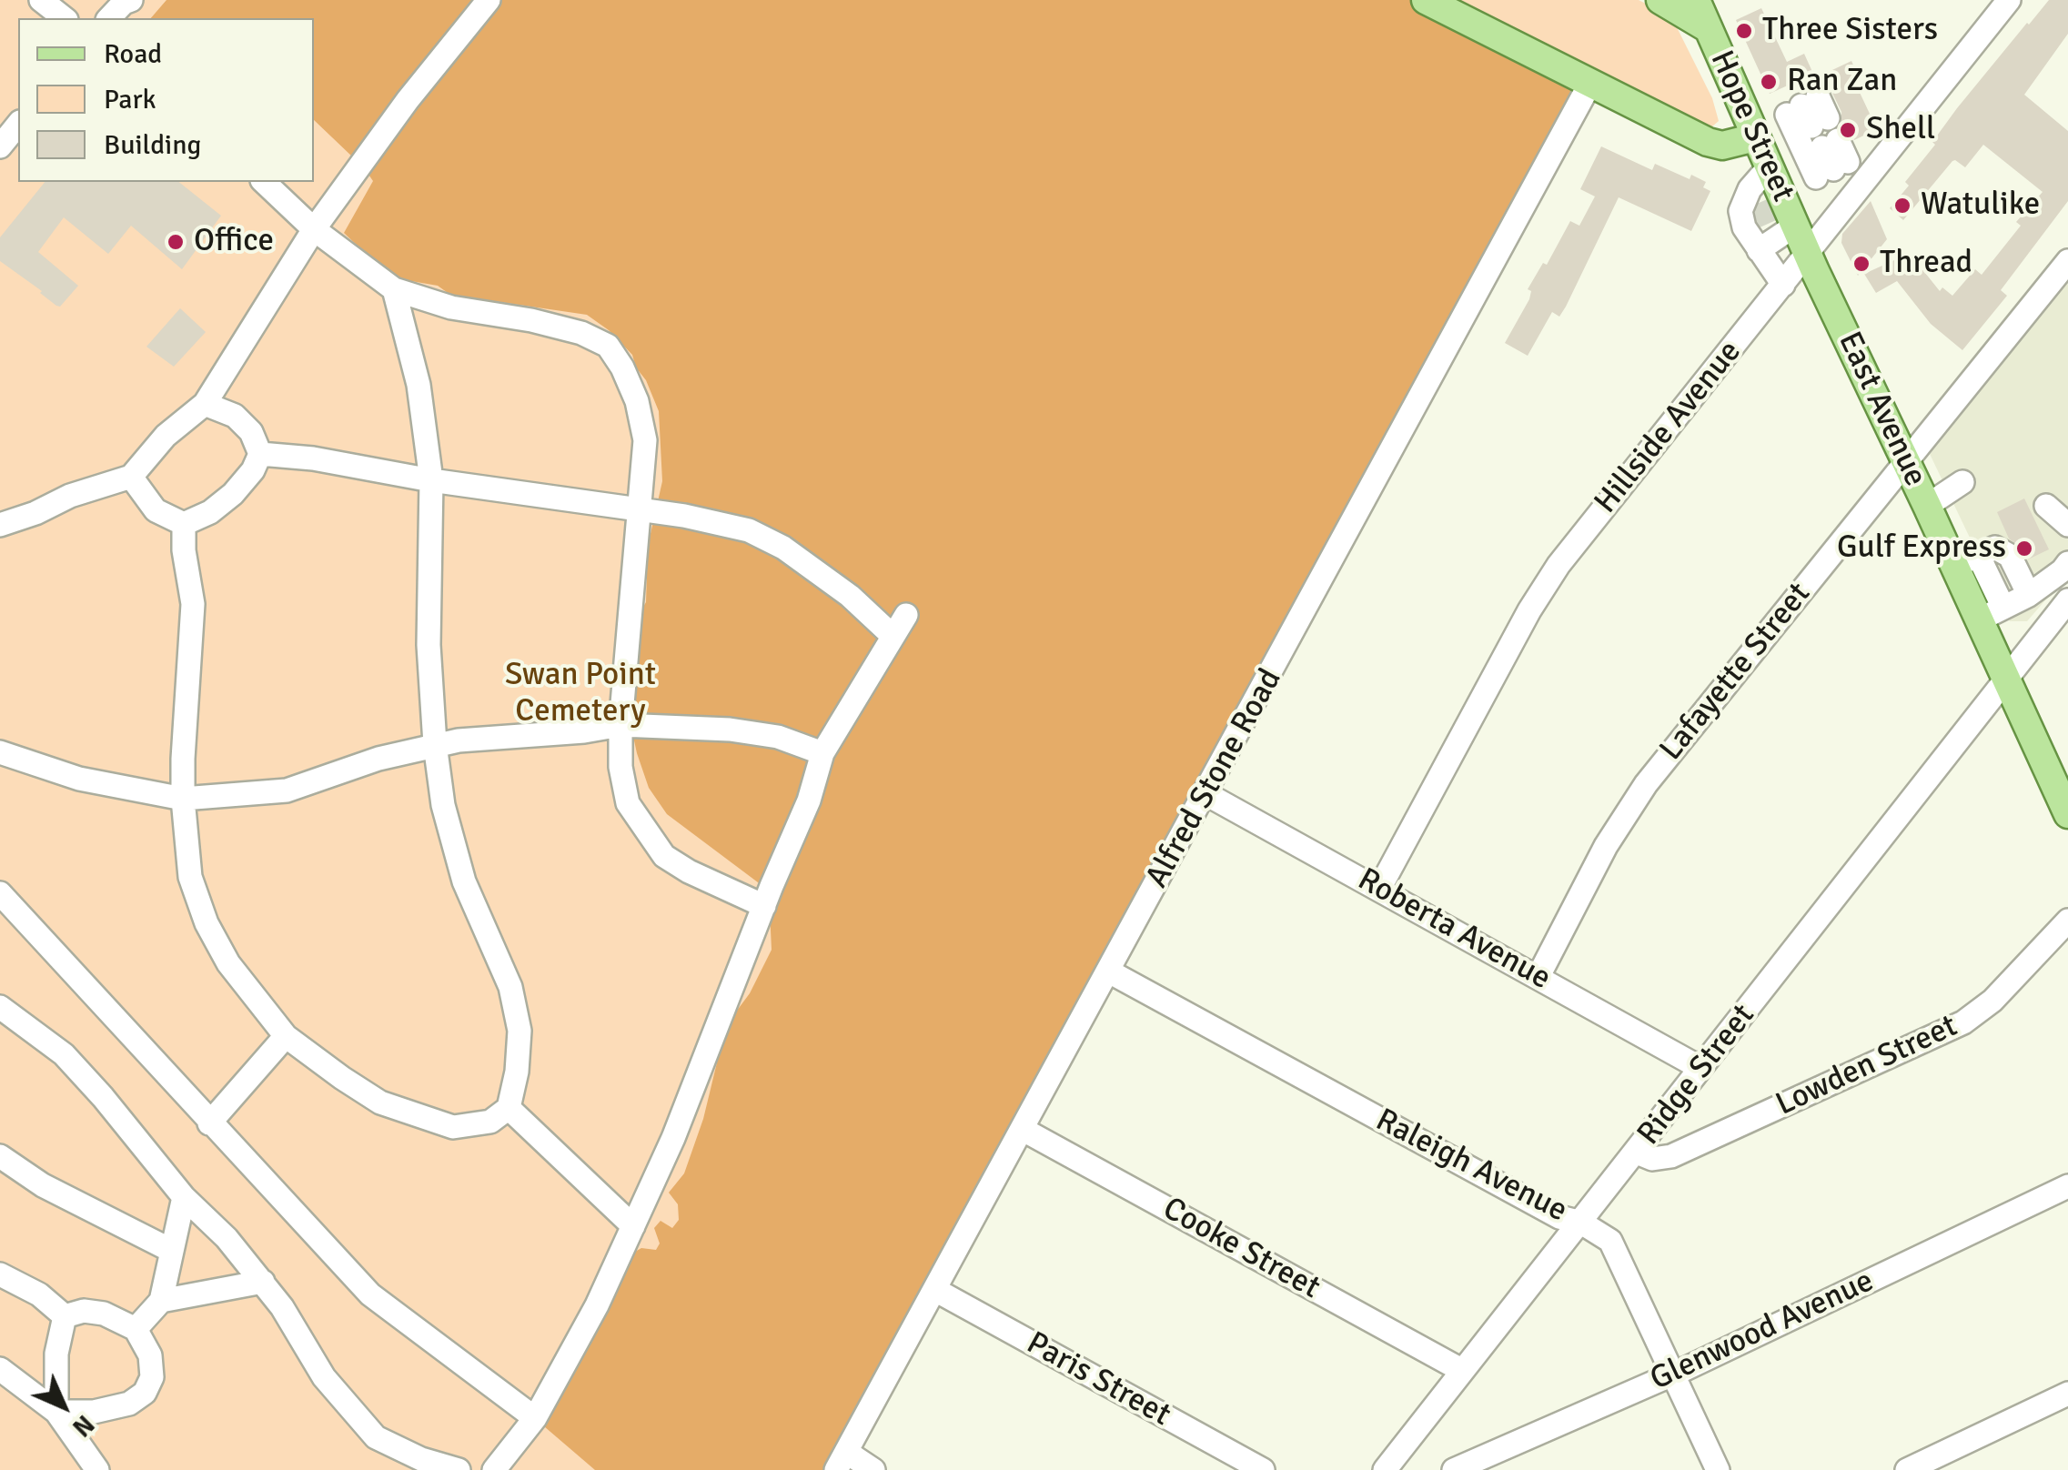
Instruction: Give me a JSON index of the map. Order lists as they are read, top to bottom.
{
  "streets": {
    "main road": ["Hope Street", "East Avenue"],
    "street": [
      "Hillside Avenue",
      "Lafayette Street",
      "Alfred Stone Road",
      "Roberta Avenue",
      "Lowden Street",
      "Ridge Street",
      "Raleigh Avenue",
      "Cooke Street",
      "Glenwood Avenue",
      "Paris Street"
    ]
  },
  "crossings": [
    ["Hope Street", "East Avenue"],
    ["Hope Street", "Hillside Avenue"],
    ["East Avenue", "Hillside Avenue"],
    ["East Avenue", "Lafayette Street"],
    ["East Avenue", "Ridge Street"],
    ["Hillside Avenue", "Roberta Avenue"],
    ["Lafayette Street", "Roberta Avenue"],
    ["Alfred Stone Road", "Roberta Avenue"],
    ["Alfred Stone Road", "Raleigh Avenue"],
    ["Alfred Stone Road", "Cooke Street"],
    ["Alfred Stone Road", "Paris Street"],
    ["Roberta Avenue", "Ridge Street"],
    ["Lowden Street", "Ridge Street"],
    ["Ridge Street", "Raleigh Avenue"],
    ["Ridge Street", "Cooke Street"],
    ["Raleigh Avenue", "Glenwood Avenue"]
  ],
  "parks": ["Swan Point Cemetery"],
  "places": [
    "Three Sisters",
    "Ran Zan",
    "Shell",
    "Watulike",
    "Office",
    "Thread",
    "Gulf Express"
  ],
  "legend": ["Road", "Park", "Building"],
  "north": "bottom right"
}
